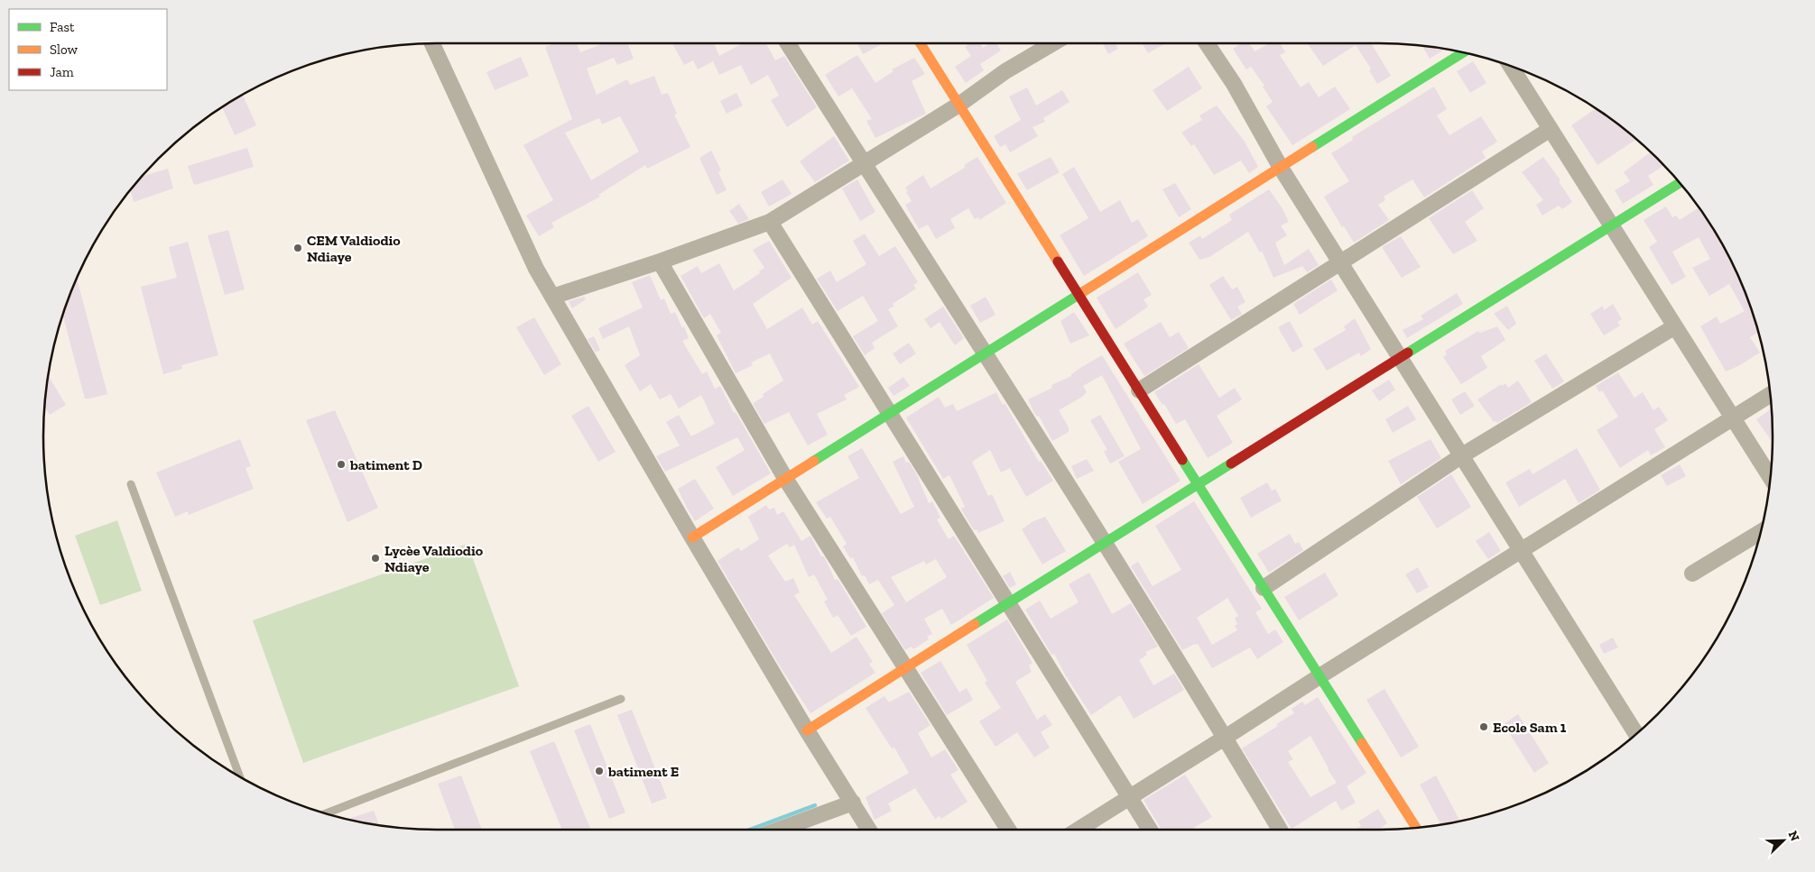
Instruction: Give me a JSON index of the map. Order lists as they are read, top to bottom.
{
  "places": [
    "CEM Valdiodio Ndiaye",
    "batiment D",
    "Lycèe Valdiodio Ndiaye",
    "Ecole Sam 1",
    "batiment E"
  ],
  "legend": ["Fast", "Slow", "Jam"],
  "north": "top right"
}
